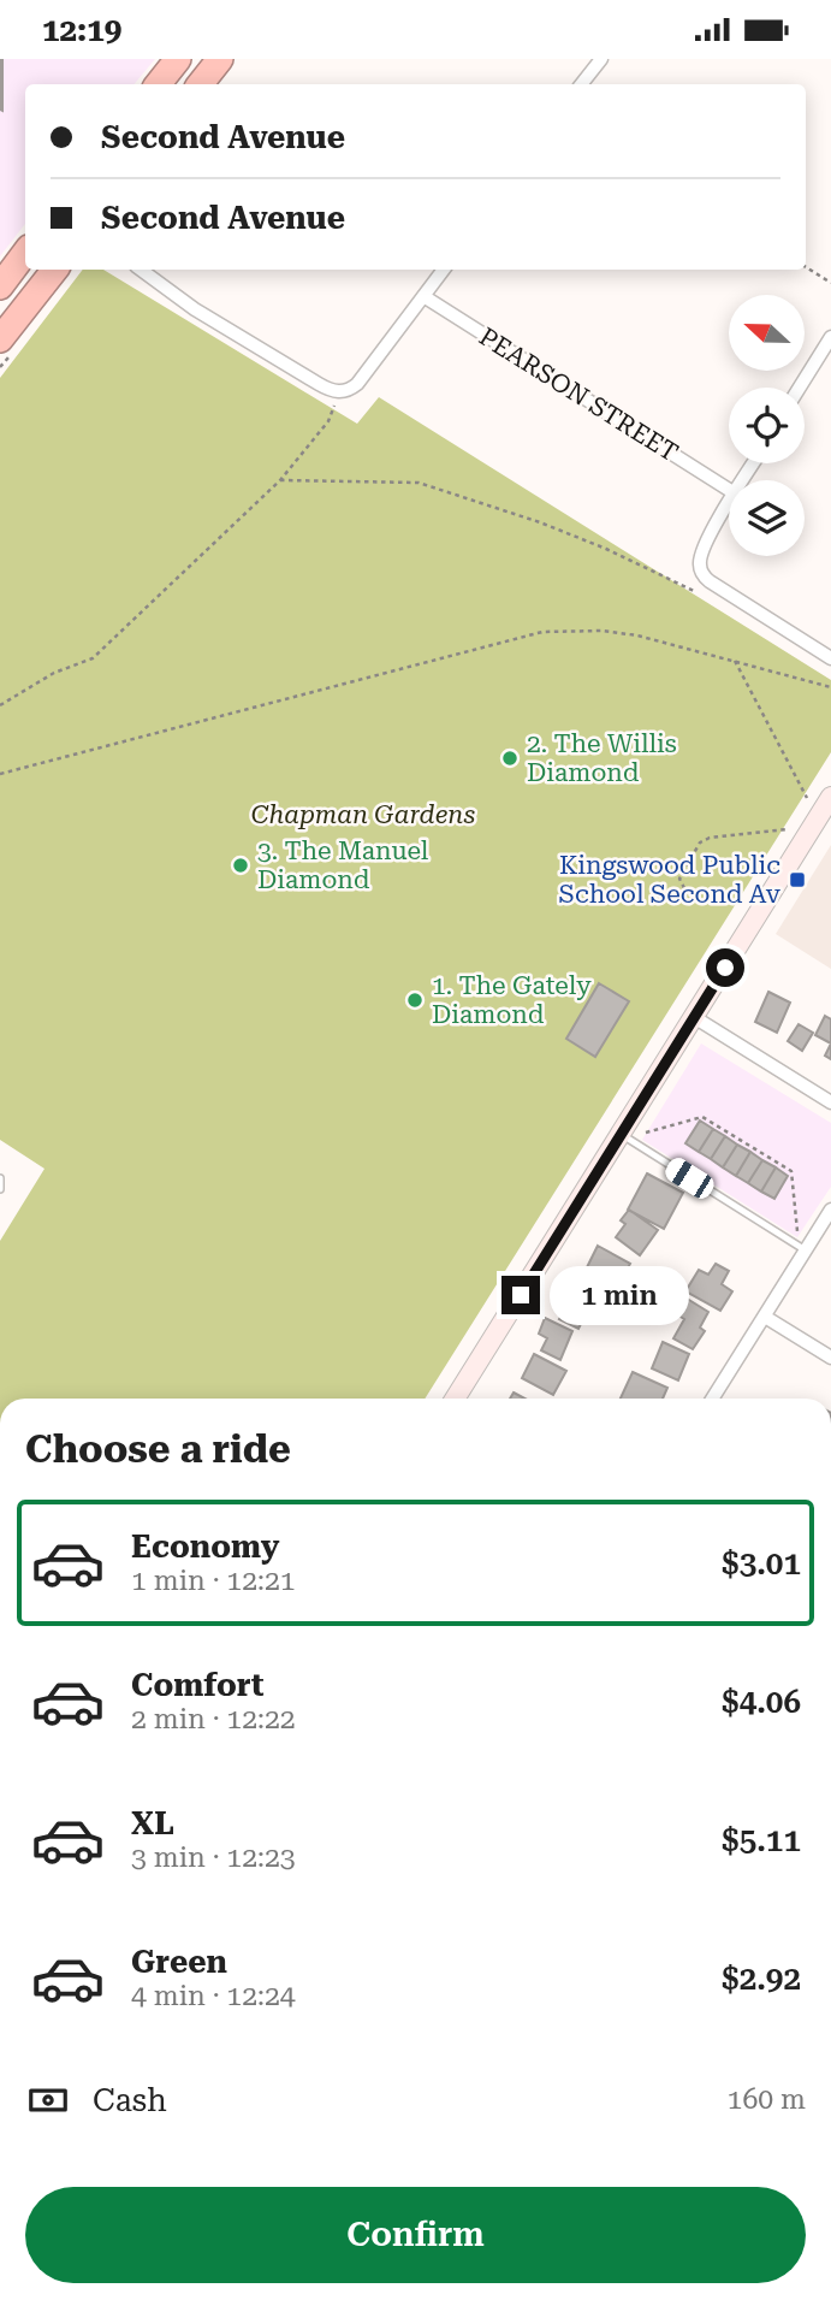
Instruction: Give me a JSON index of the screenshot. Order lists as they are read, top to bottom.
{
  "streets": {
    "street": ["PEARSON STREET"]
  },
  "parks": ["Chapman Gardens"],
  "places": {
    "other": ["2. The Willis Diamond", "3. The Manuel Diamond", "1. The Gately Diamond"],
    "transit": ["Kingswood Public School Second Av"]
  },
  "north": "left",
  "page": {
    "status": "12:19",
    "banner": ["Second Avenue", "Second Avenue"],
    "bubble": "1 min",
    "heading": "Choose a ride",
    "list": [
      {
        "name": "Economy",
        "note": "1 min · 12:21",
        "value": "$3.01"
      },
      {
        "name": "Comfort",
        "note": "2 min · 12:22",
        "value": "$4.06"
      },
      {
        "name": "XL",
        "note": "3 min · 12:23",
        "value": "$5.11"
      },
      {
        "name": "Green",
        "note": "4 min · 12:24",
        "value": "$2.92"
      }
    ],
    "pay": ["Cash", "160 m"],
    "buttons": "Confirm"
  }
}
